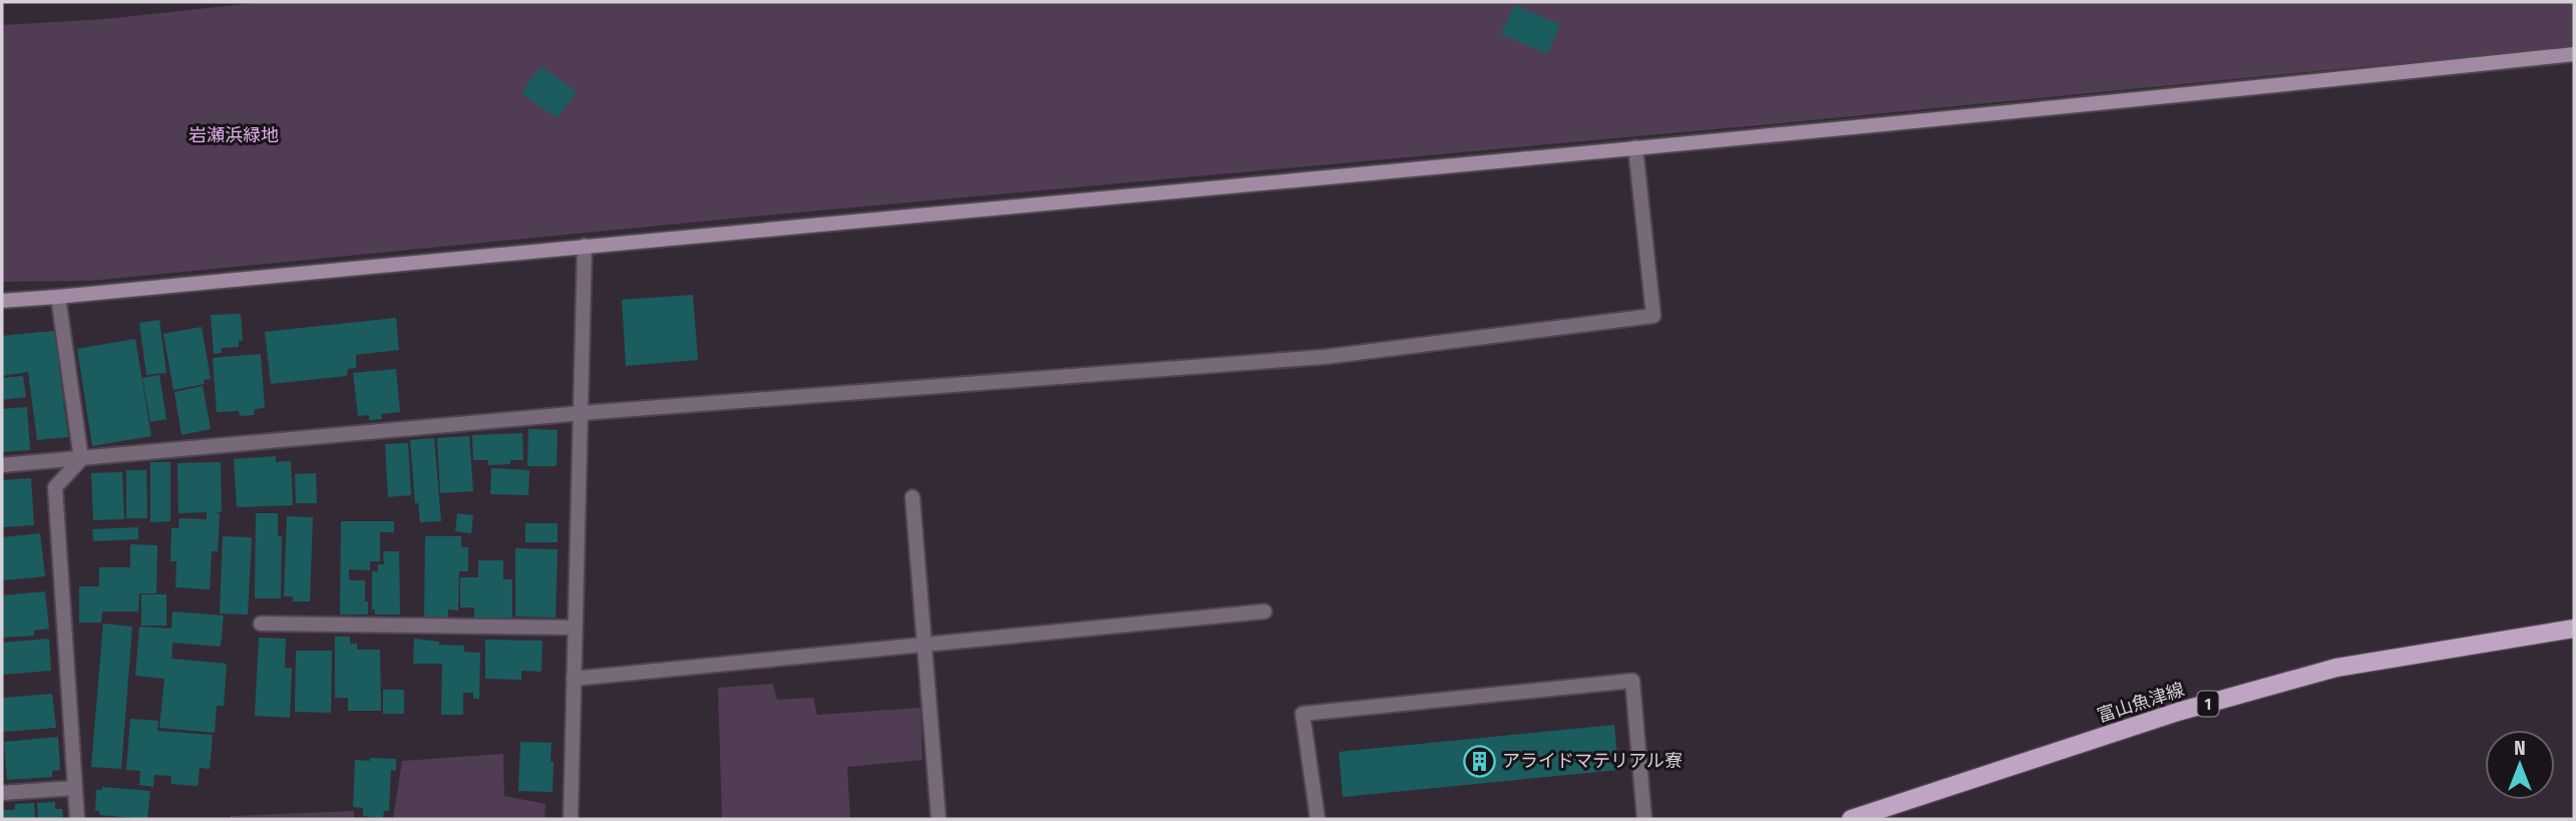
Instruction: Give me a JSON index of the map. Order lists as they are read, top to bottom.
{
  "streets": {
    "main road": ["富山魚津線", "1"]
  },
  "parks": ["岩瀬浜緑地"],
  "places": {
    "building": ["アライドマテリアル寮"]
  },
  "north": "top"
}
